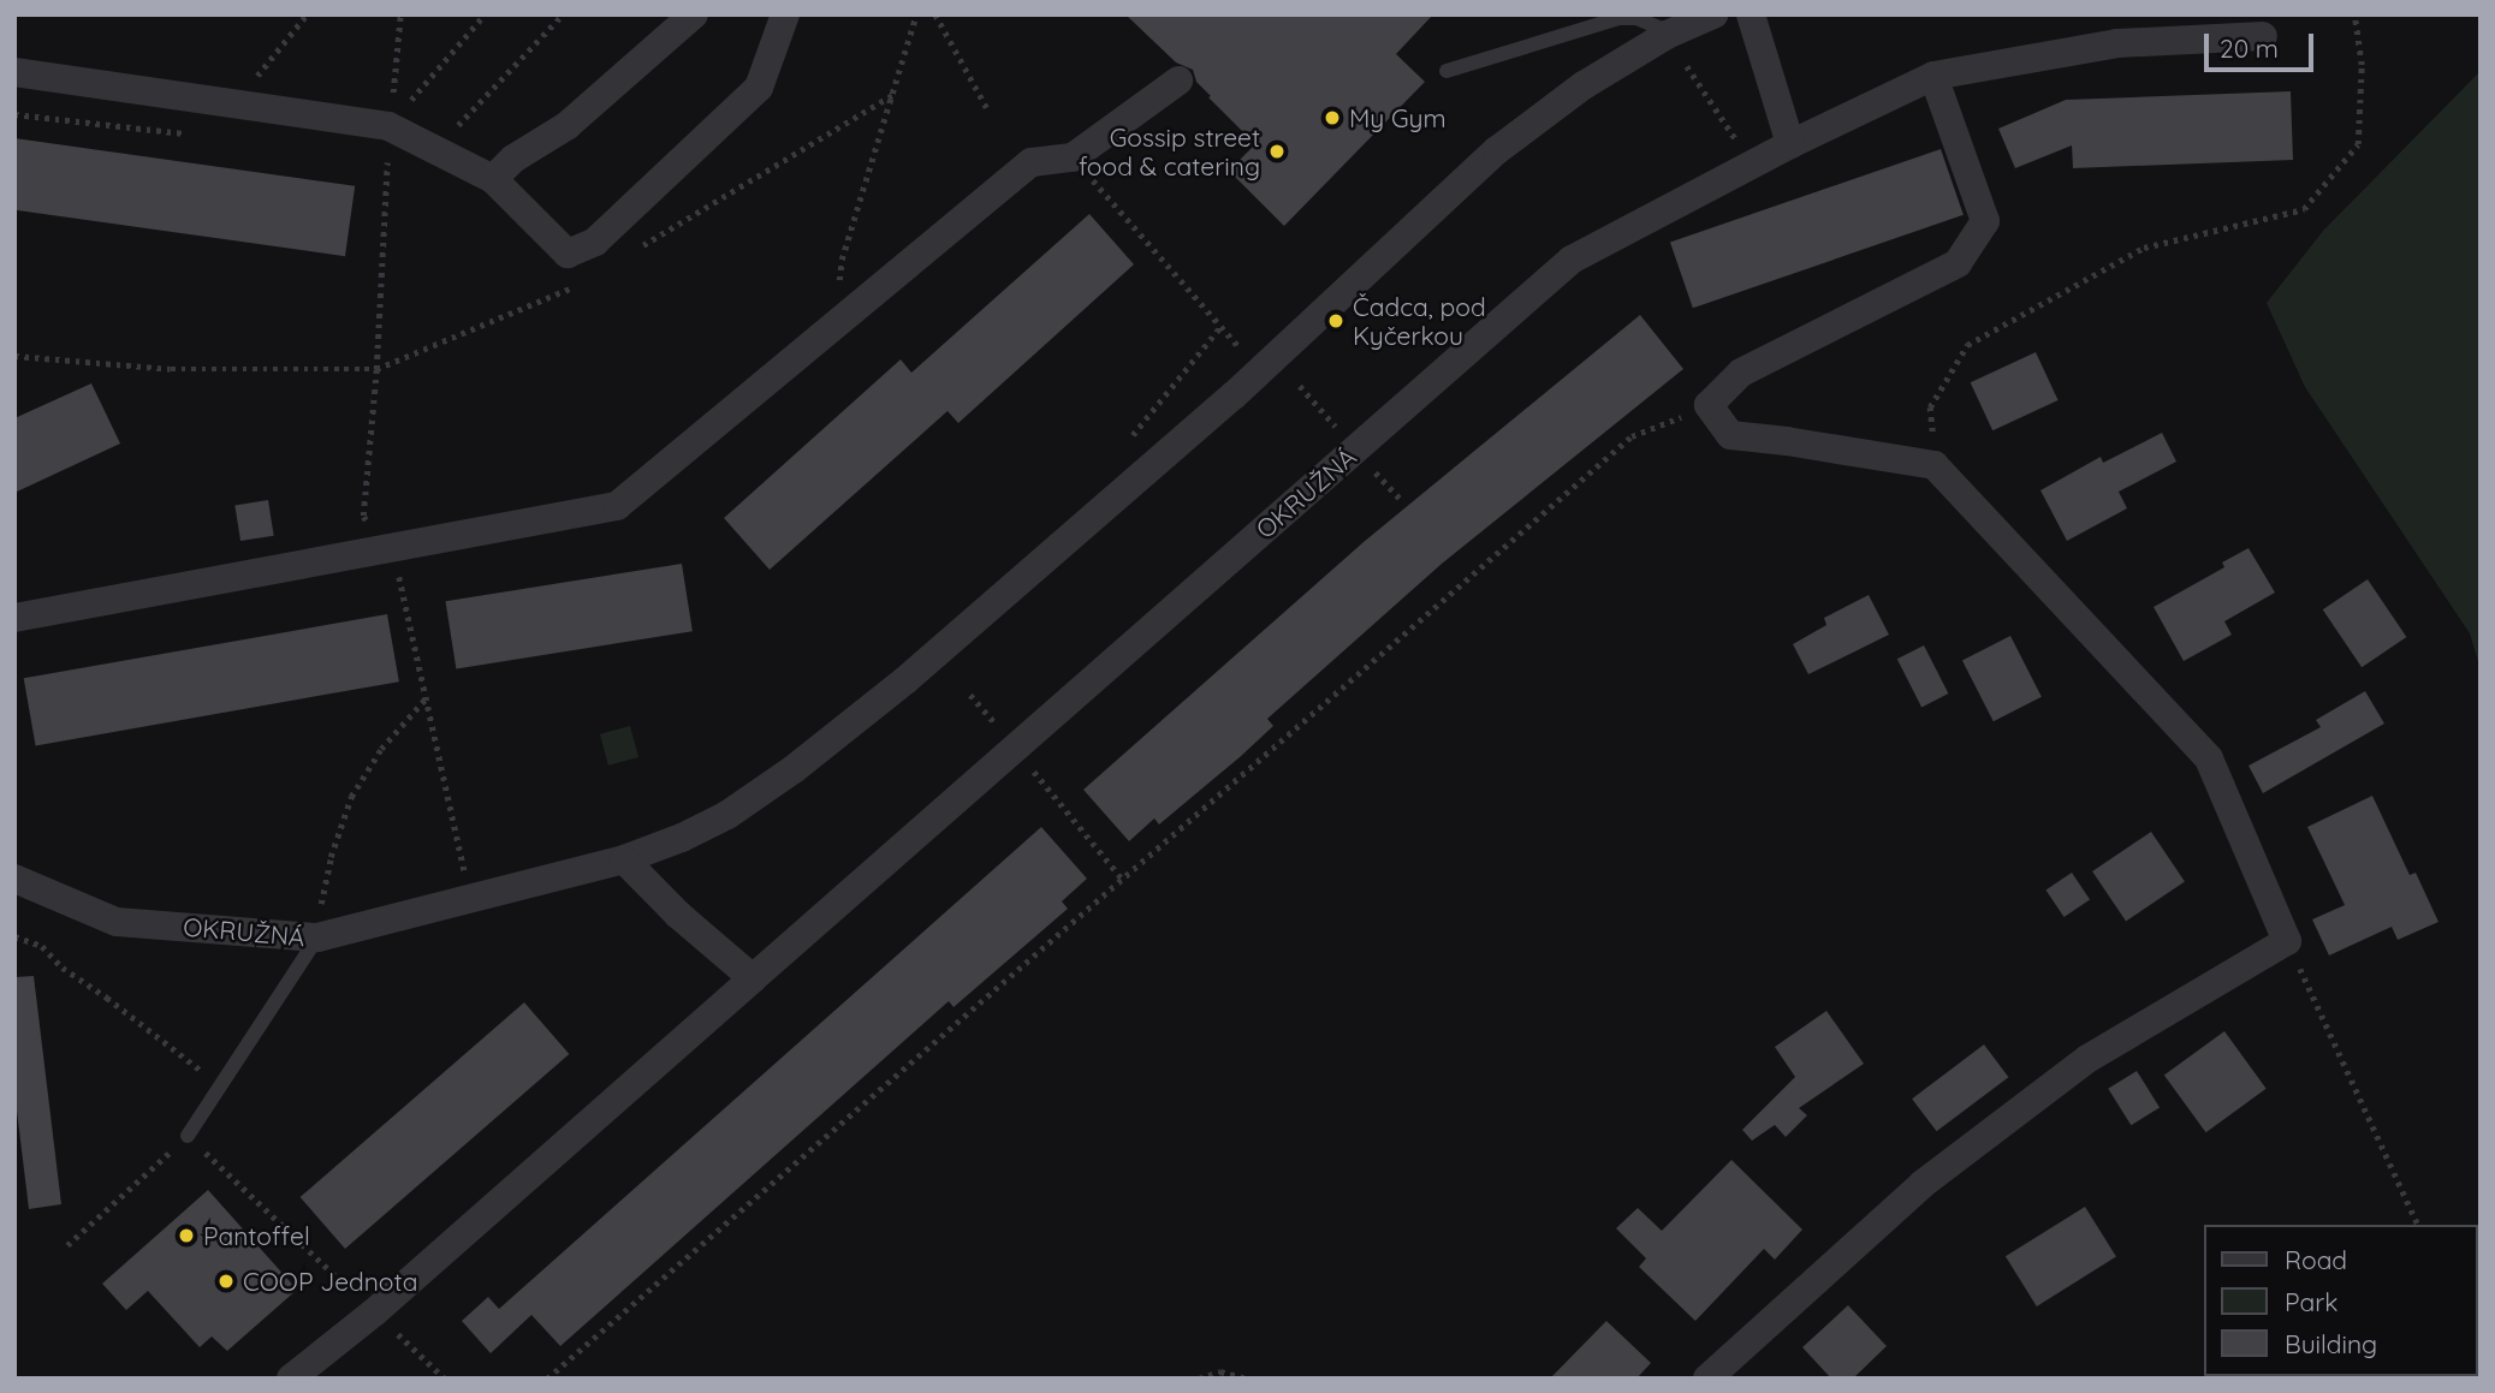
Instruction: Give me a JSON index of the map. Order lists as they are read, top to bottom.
{
  "streets": {
    "street": ["OKRUŽNÁ"]
  },
  "places": [
    "My Gym",
    "Gossip street food & catering",
    "Čadca, pod Kyčerkou",
    "Pantoffel",
    "COOP Jednota"
  ],
  "legend": ["Road", "Park", "Building"],
  "scale_bar": "20 m"
}
